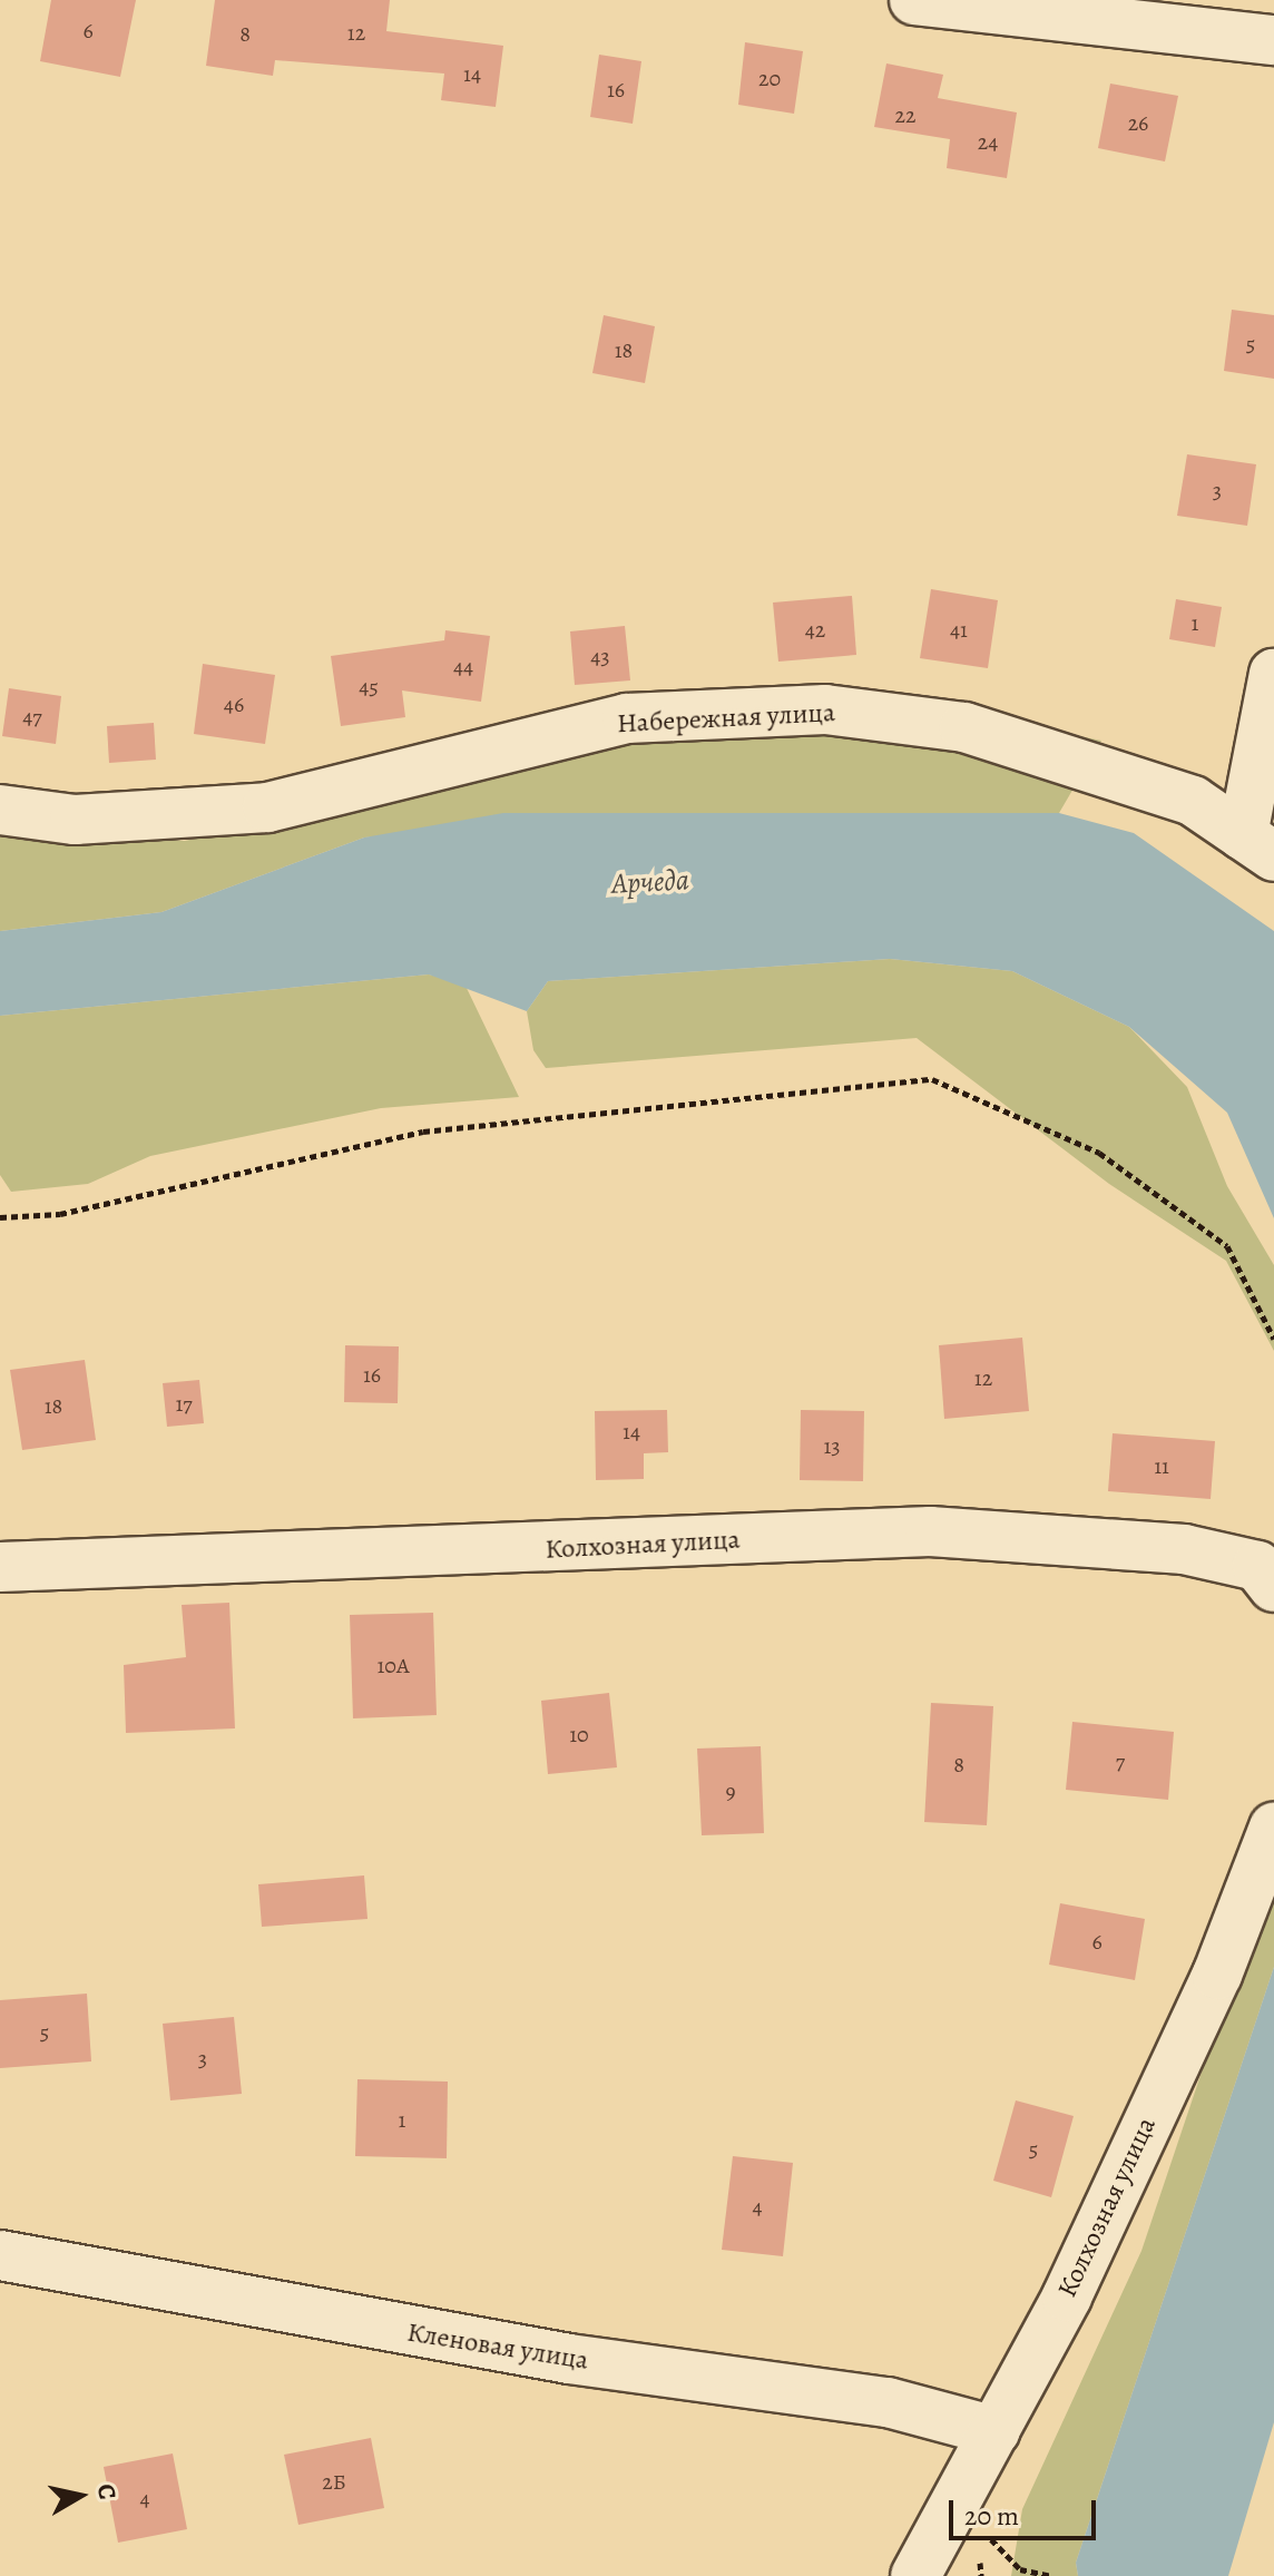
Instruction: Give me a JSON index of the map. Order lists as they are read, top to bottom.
{
  "streets": {
    "street": ["Набережная улица", "Колхозная улица", "Кленовая улица"]
  },
  "crossings": [
    ["Колхозная улица", "Кленовая улица"]
  ],
  "water": ["Арчеда"],
  "house_numbers": [
    "6",
    "12",
    "8",
    "14",
    "20",
    "16",
    "22",
    "26",
    "24",
    "5",
    "18",
    "3",
    "1",
    "42",
    "41",
    "43",
    "44",
    "45",
    "46",
    "47",
    "16",
    "12",
    "17",
    "18",
    "14",
    "13",
    "11",
    "10А",
    "10",
    "7",
    "8",
    "9",
    "6",
    "5",
    "3",
    "1",
    "5",
    "4",
    "2Б",
    "4"
  ],
  "scale_bar": "20 m",
  "north": "right"
}
